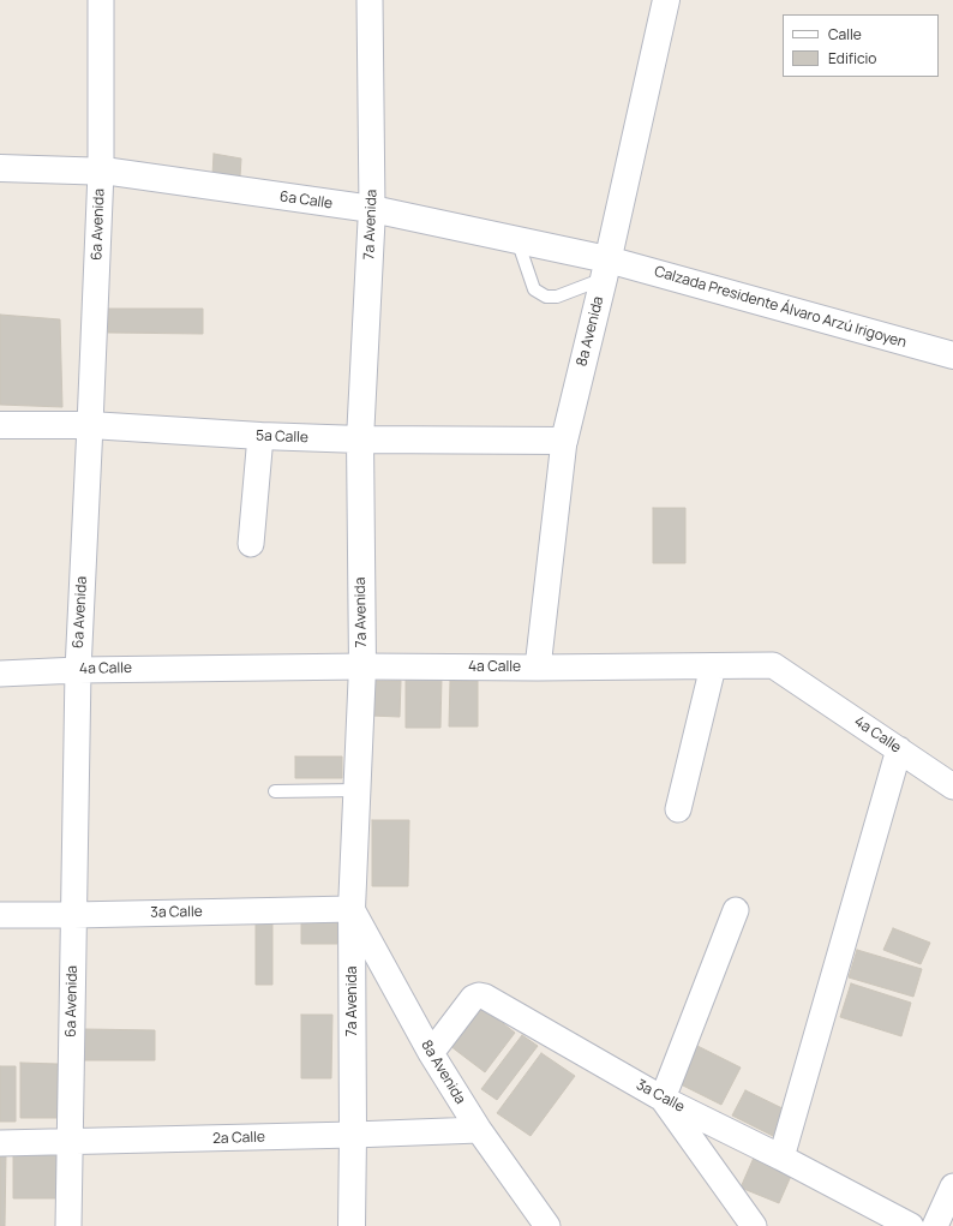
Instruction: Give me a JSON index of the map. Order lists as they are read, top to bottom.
{
  "streets": {
    "main road": [
      "6a Calle",
      "7a Avenida",
      "Calzada Presidente Álvaro Arzú Irigoyen",
      "8a Avenida",
      "5a Calle"
    ],
    "street": [
      "6a Avenida",
      "4a Calle",
      "3a Calle",
      "2a Calle"
    ]
  },
  "crossings": [
    ["6a Calle", "6a Avenida"],
    ["6a Calle", "7a Avenida"],
    ["6a Calle", "Calzada Presidente Álvaro Arzú Irigoyen"],
    ["6a Calle", "8a Avenida"],
    ["6a Avenida", "5a Calle"],
    ["6a Avenida", "4a Calle"],
    ["6a Avenida", "3a Calle"],
    ["6a Avenida", "2a Calle"],
    ["7a Avenida", "8a Avenida"],
    ["7a Avenida", "5a Calle"],
    ["7a Avenida", "4a Calle"],
    ["7a Avenida", "3a Calle"],
    ["7a Avenida", "2a Calle"],
    ["Calzada Presidente Álvaro Arzú Irigoyen", "8a Avenida"],
    ["8a Avenida", "5a Calle"],
    ["8a Avenida", "4a Calle"],
    ["8a Avenida", "3a Calle"],
    ["8a Avenida", "2a Calle"]
  ],
  "legend": ["Calle", "Edificio"]
}
